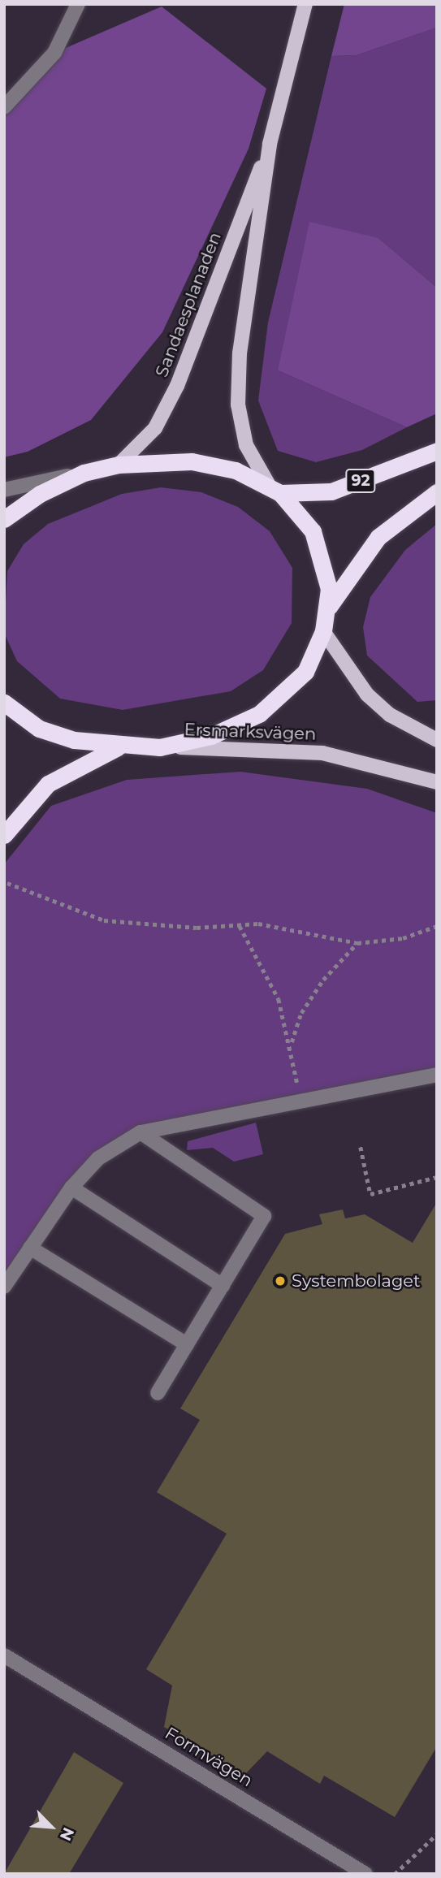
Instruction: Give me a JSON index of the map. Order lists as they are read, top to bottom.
{
  "streets": {
    "highway": ["92"],
    "main road": ["Sandaesplanaden", "Ersmarksvägen"],
    "street": ["Formvägen"]
  },
  "crossings": [
    ["Sandaesplanaden", "92"]
  ],
  "places": ["Systembolaget"],
  "north": "bottom right"
}
